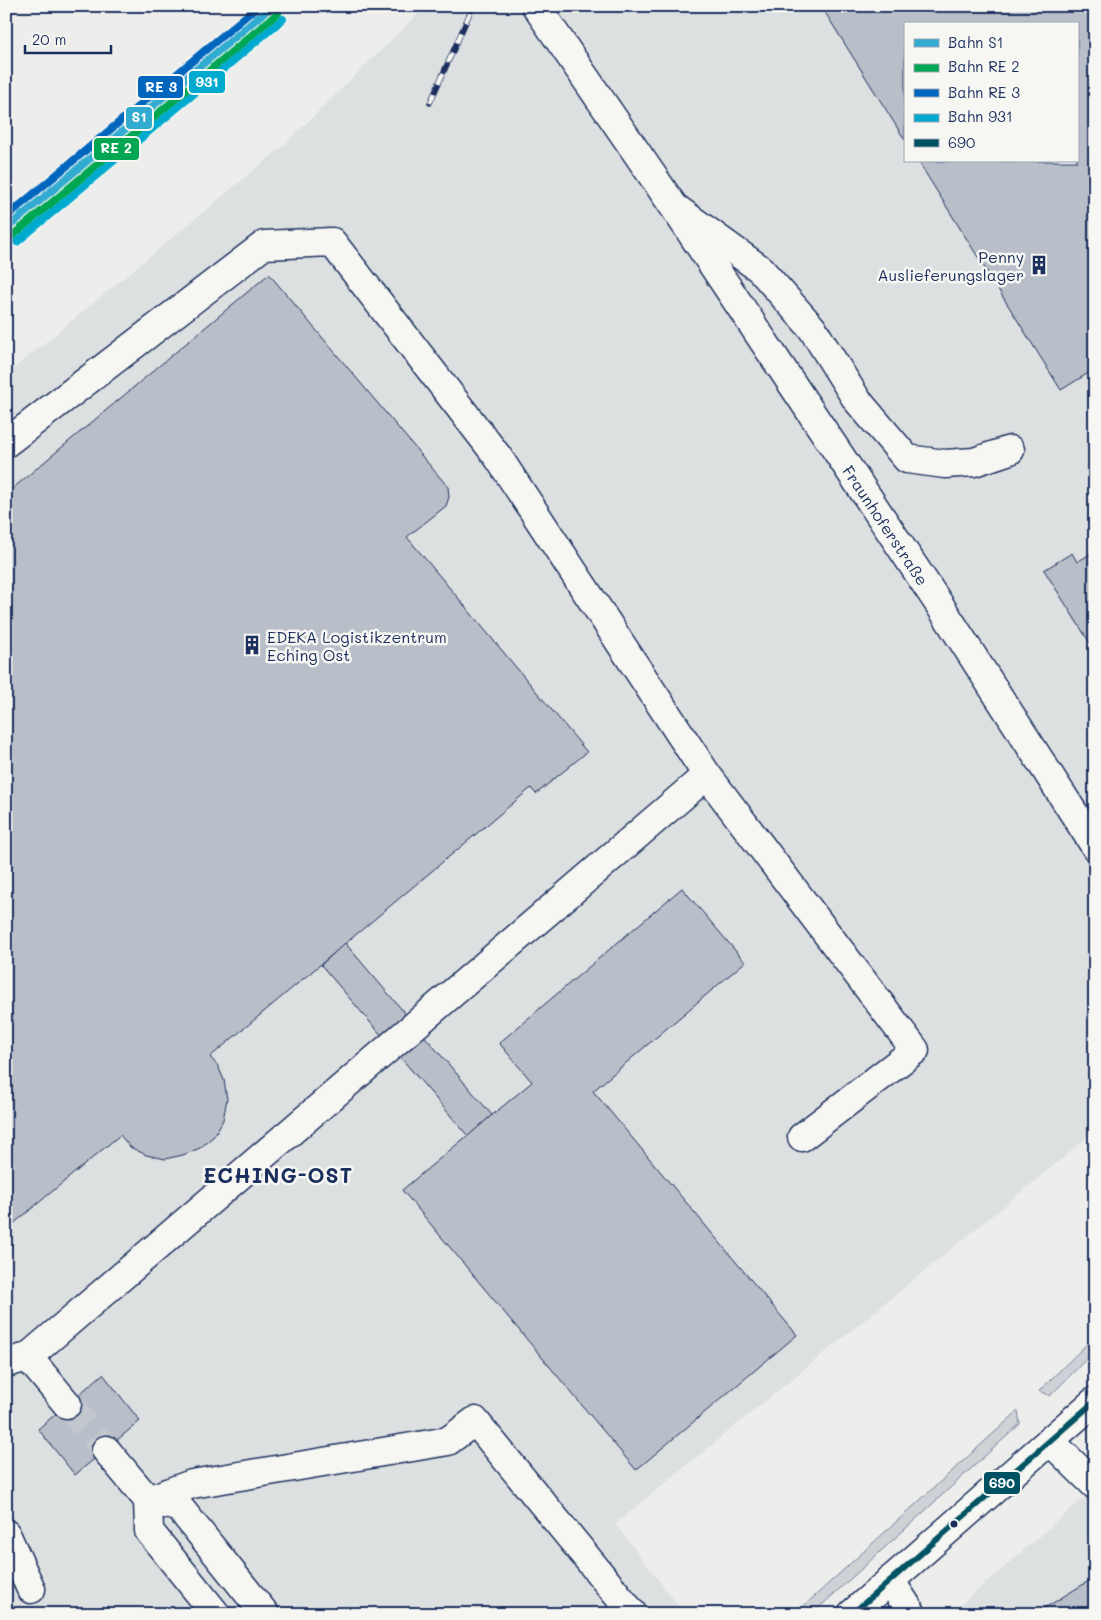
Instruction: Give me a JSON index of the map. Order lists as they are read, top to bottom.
{
  "streets": {
    "main road": ["Fraunhoferstraße"]
  },
  "districts": ["ECHING-OST"],
  "places": {
    "building": ["Penny Auslieferungslager", "EDEKA Logistikzentrum Eching Ost"]
  },
  "lines": ["rail line S1", "rail line 931", "transit line 690"],
  "legend": [
    "Bahn S1",
    "Bahn RE 2",
    "Bahn RE 3",
    "Bahn 931",
    "690"
  ],
  "scale_bar": "20 m"
}
